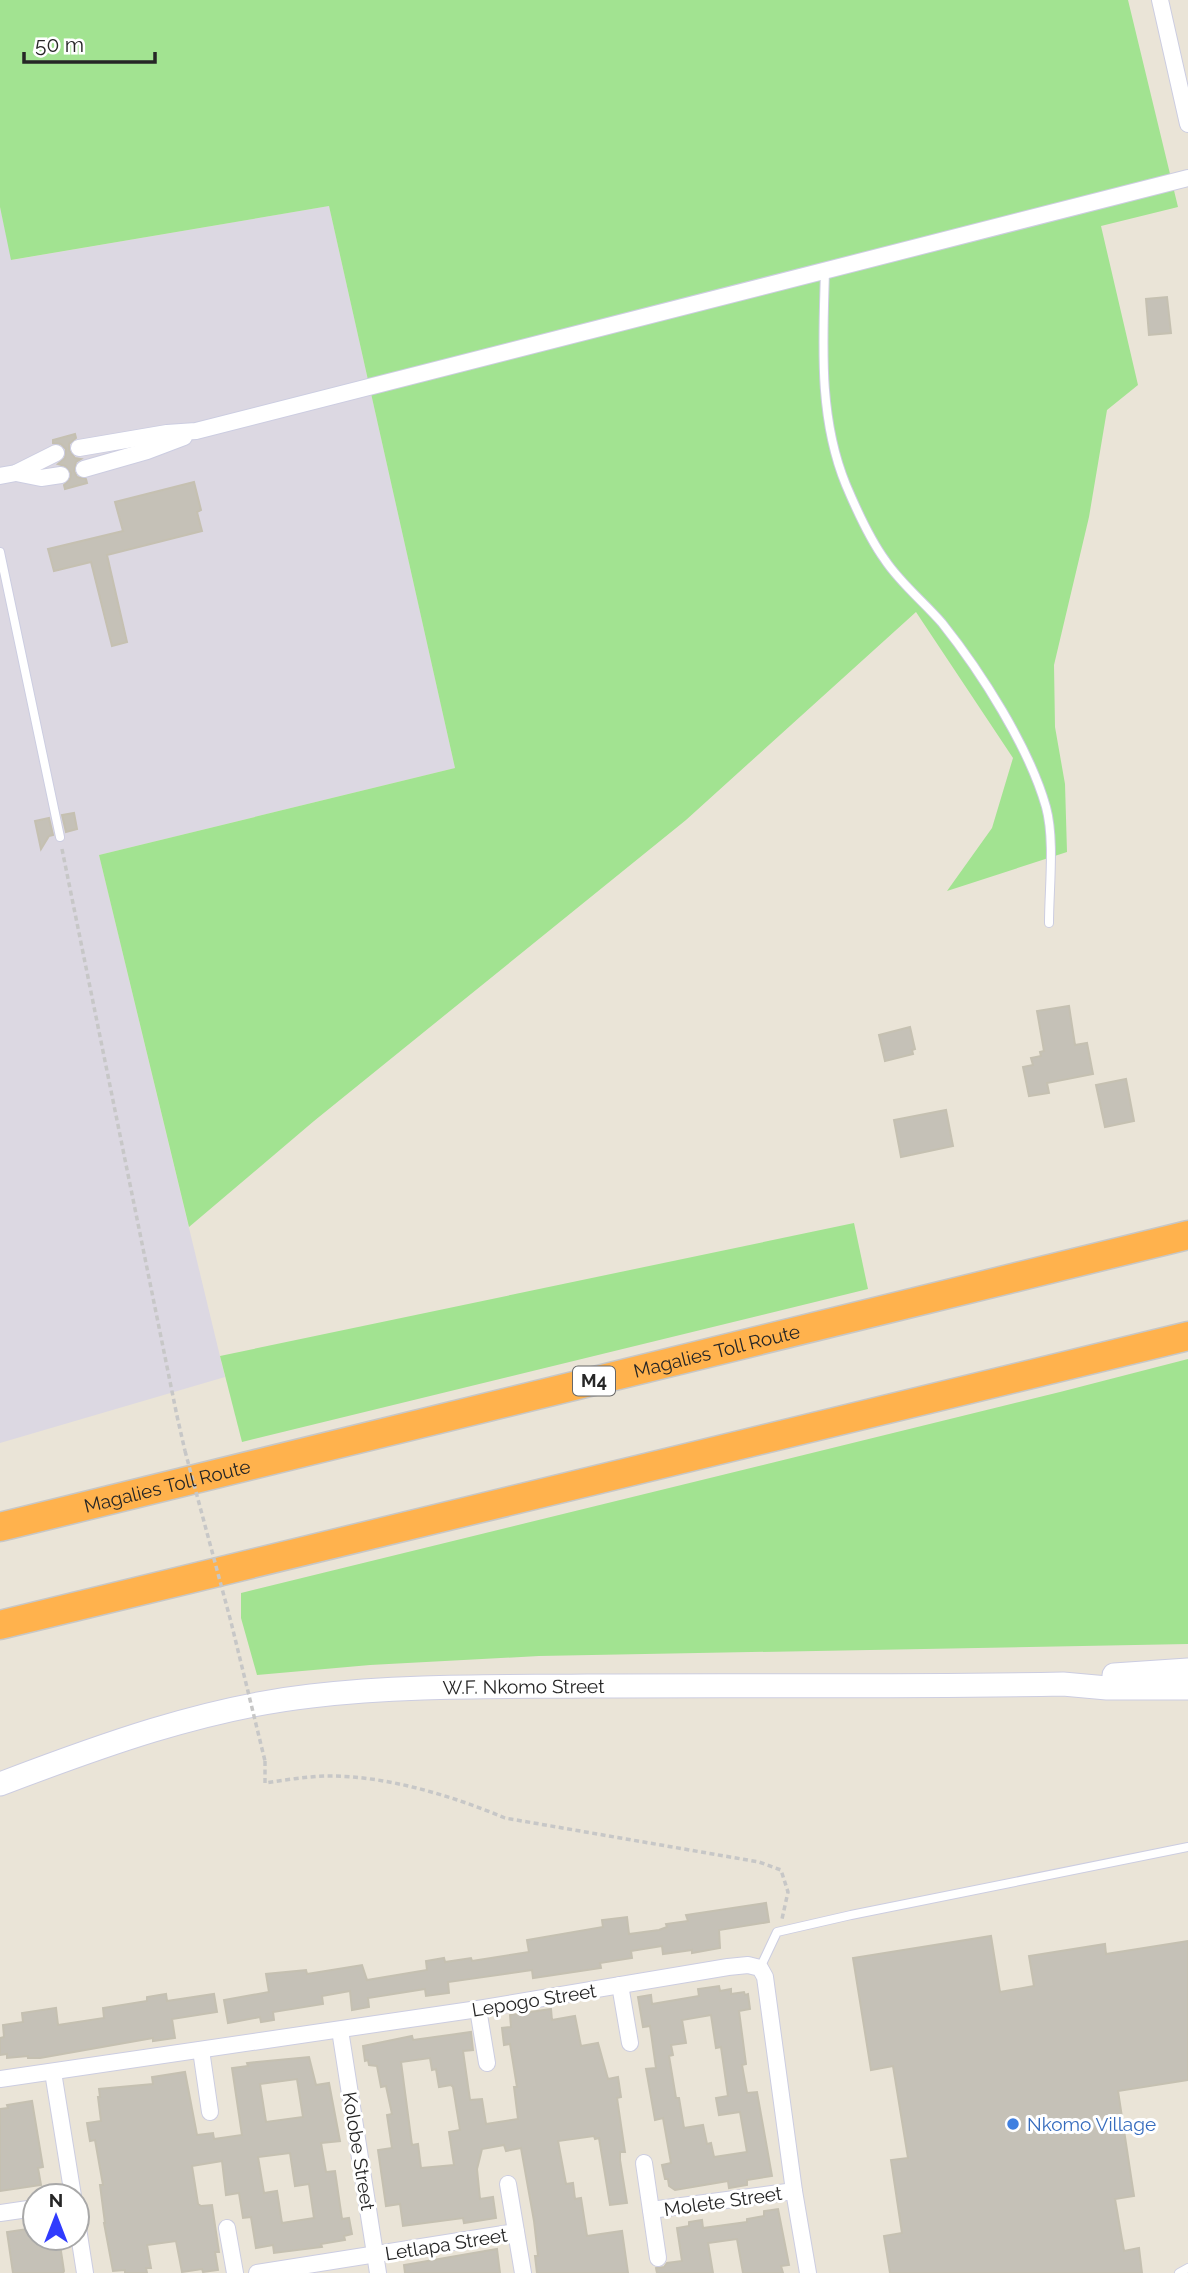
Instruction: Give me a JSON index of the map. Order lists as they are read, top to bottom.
{
  "streets": {
    "highway": ["Magalies Toll Route", "M4"],
    "main road": ["W.F. Nkomo Street"],
    "street": [
      "Lepogo Street",
      "Kolobe Street",
      "Molete Street",
      "Letlapa Street"
    ]
  },
  "crossings": [
    ["Lepogo Street", "Kolobe Street"],
    ["Kolobe Street", "Letlapa Street"]
  ],
  "places": ["Nkomo Village"],
  "scale_bar": "50 m",
  "north": "top"
}
